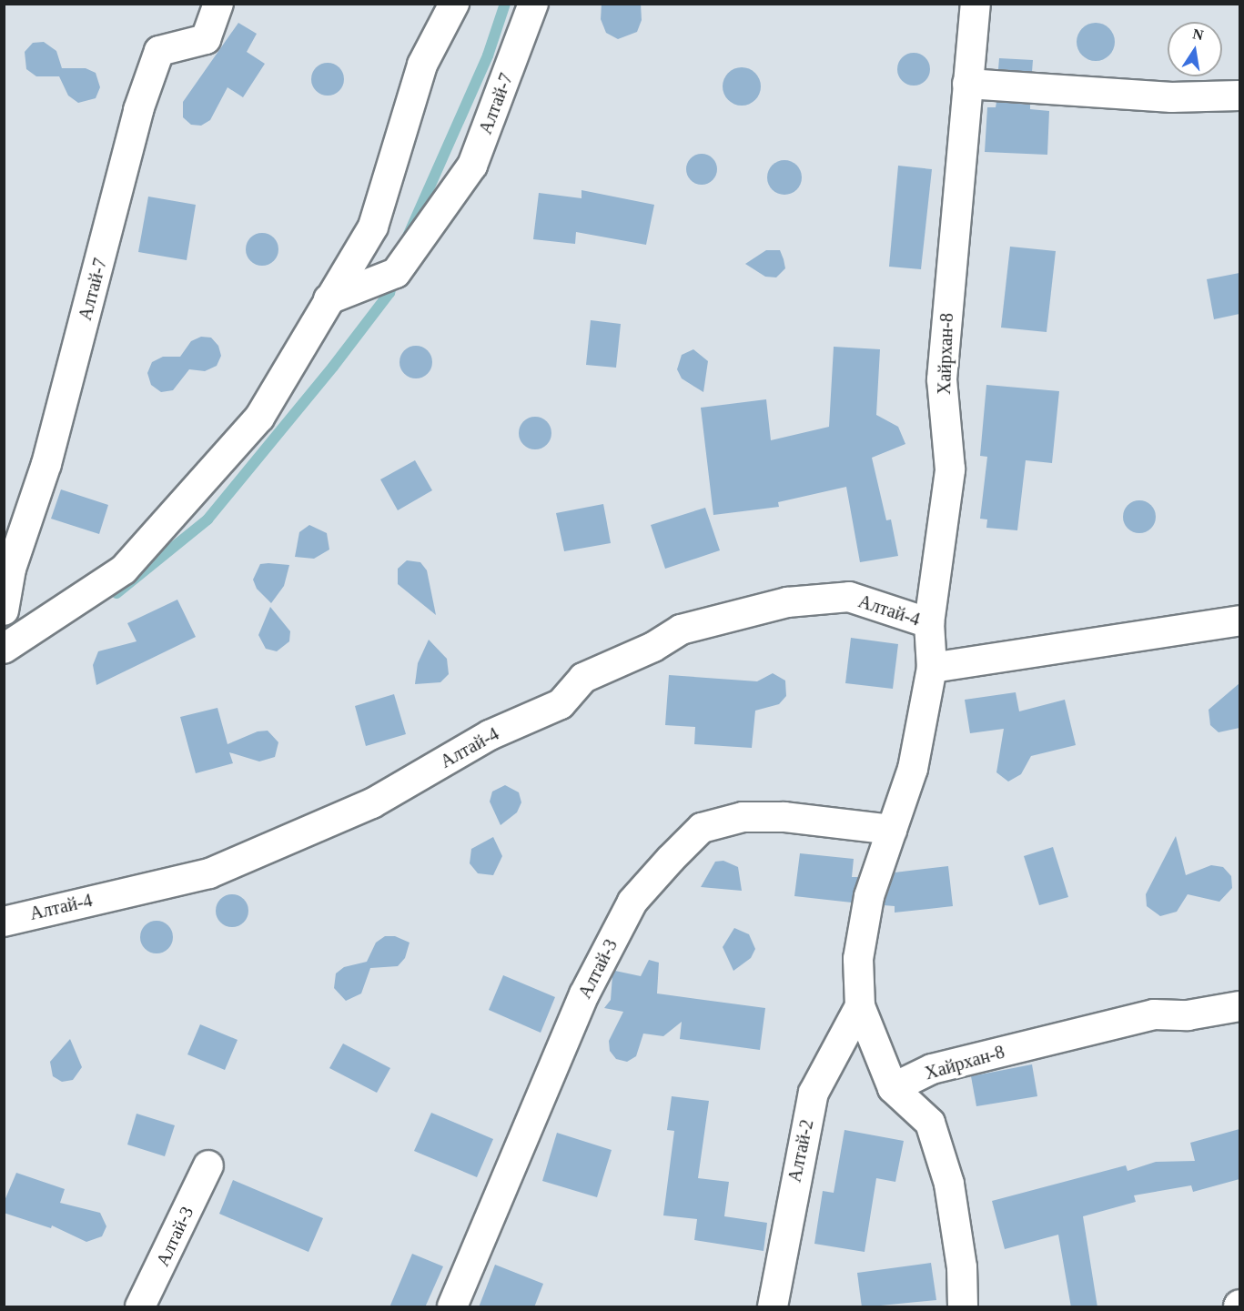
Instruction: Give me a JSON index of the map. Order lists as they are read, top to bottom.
{
  "streets": {
    "street": [
      "Алтай-7",
      "Хайрхан-8",
      "Алтай-4",
      "Алтай-3",
      "Алтай-2"
    ]
  },
  "crossings": [
    ["Хайрхан-8", "Алтай-4"]
  ],
  "north": "top"
}
